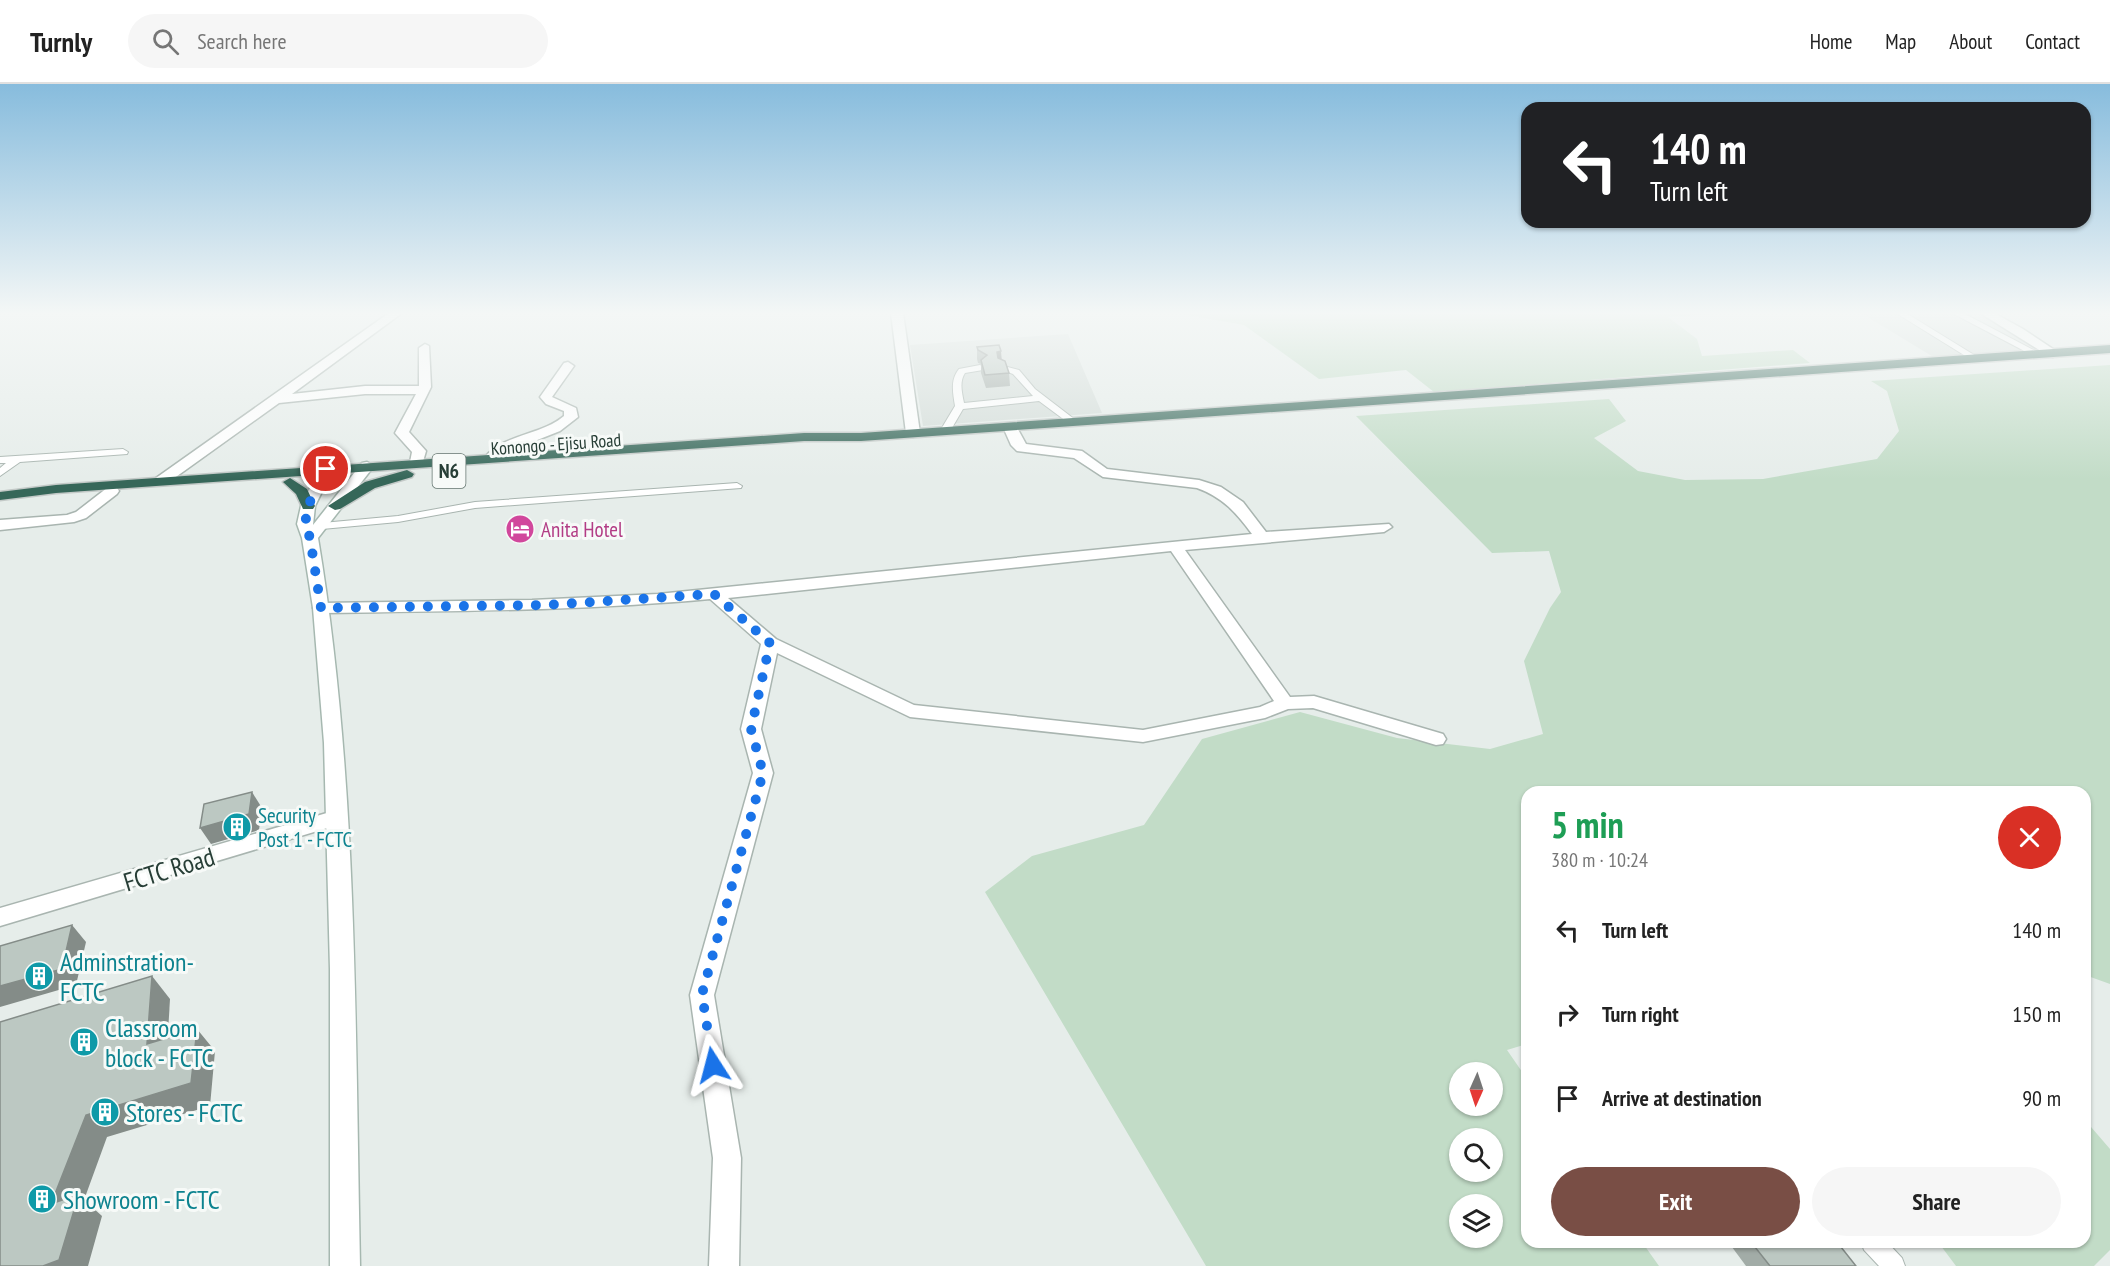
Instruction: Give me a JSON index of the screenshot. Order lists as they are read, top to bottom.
{
  "streets": {
    "highway": ["Konongo - Ejisu Road", "N6"],
    "street": ["FCTC Road"]
  },
  "places": {
    "hotel": ["Anita Hotel"],
    "building": [
      "Security Post 1 - FCTC",
      "Adminstration- FCTC",
      "Classroom block - FCTC",
      "Stores - FCTC",
      "Showroom - FCTC"
    ]
  },
  "north": "bottom",
  "page": {
    "header": "Turnly",
    "search": "Search here",
    "nav": [
      "Home",
      "Map",
      "About",
      "Contact"
    ],
    "turn": ["140 m", "Turn left"],
    "heading": ["5 min", "380 m · 10:24"],
    "list": [
      {
        "name": "Turn left",
        "value": "140 m"
      },
      {
        "name": "Turn right",
        "value": "150 m"
      },
      {
        "name": "Arrive at destination",
        "value": "90 m"
      }
    ],
    "buttons": ["Exit", "Share"]
  }
}
